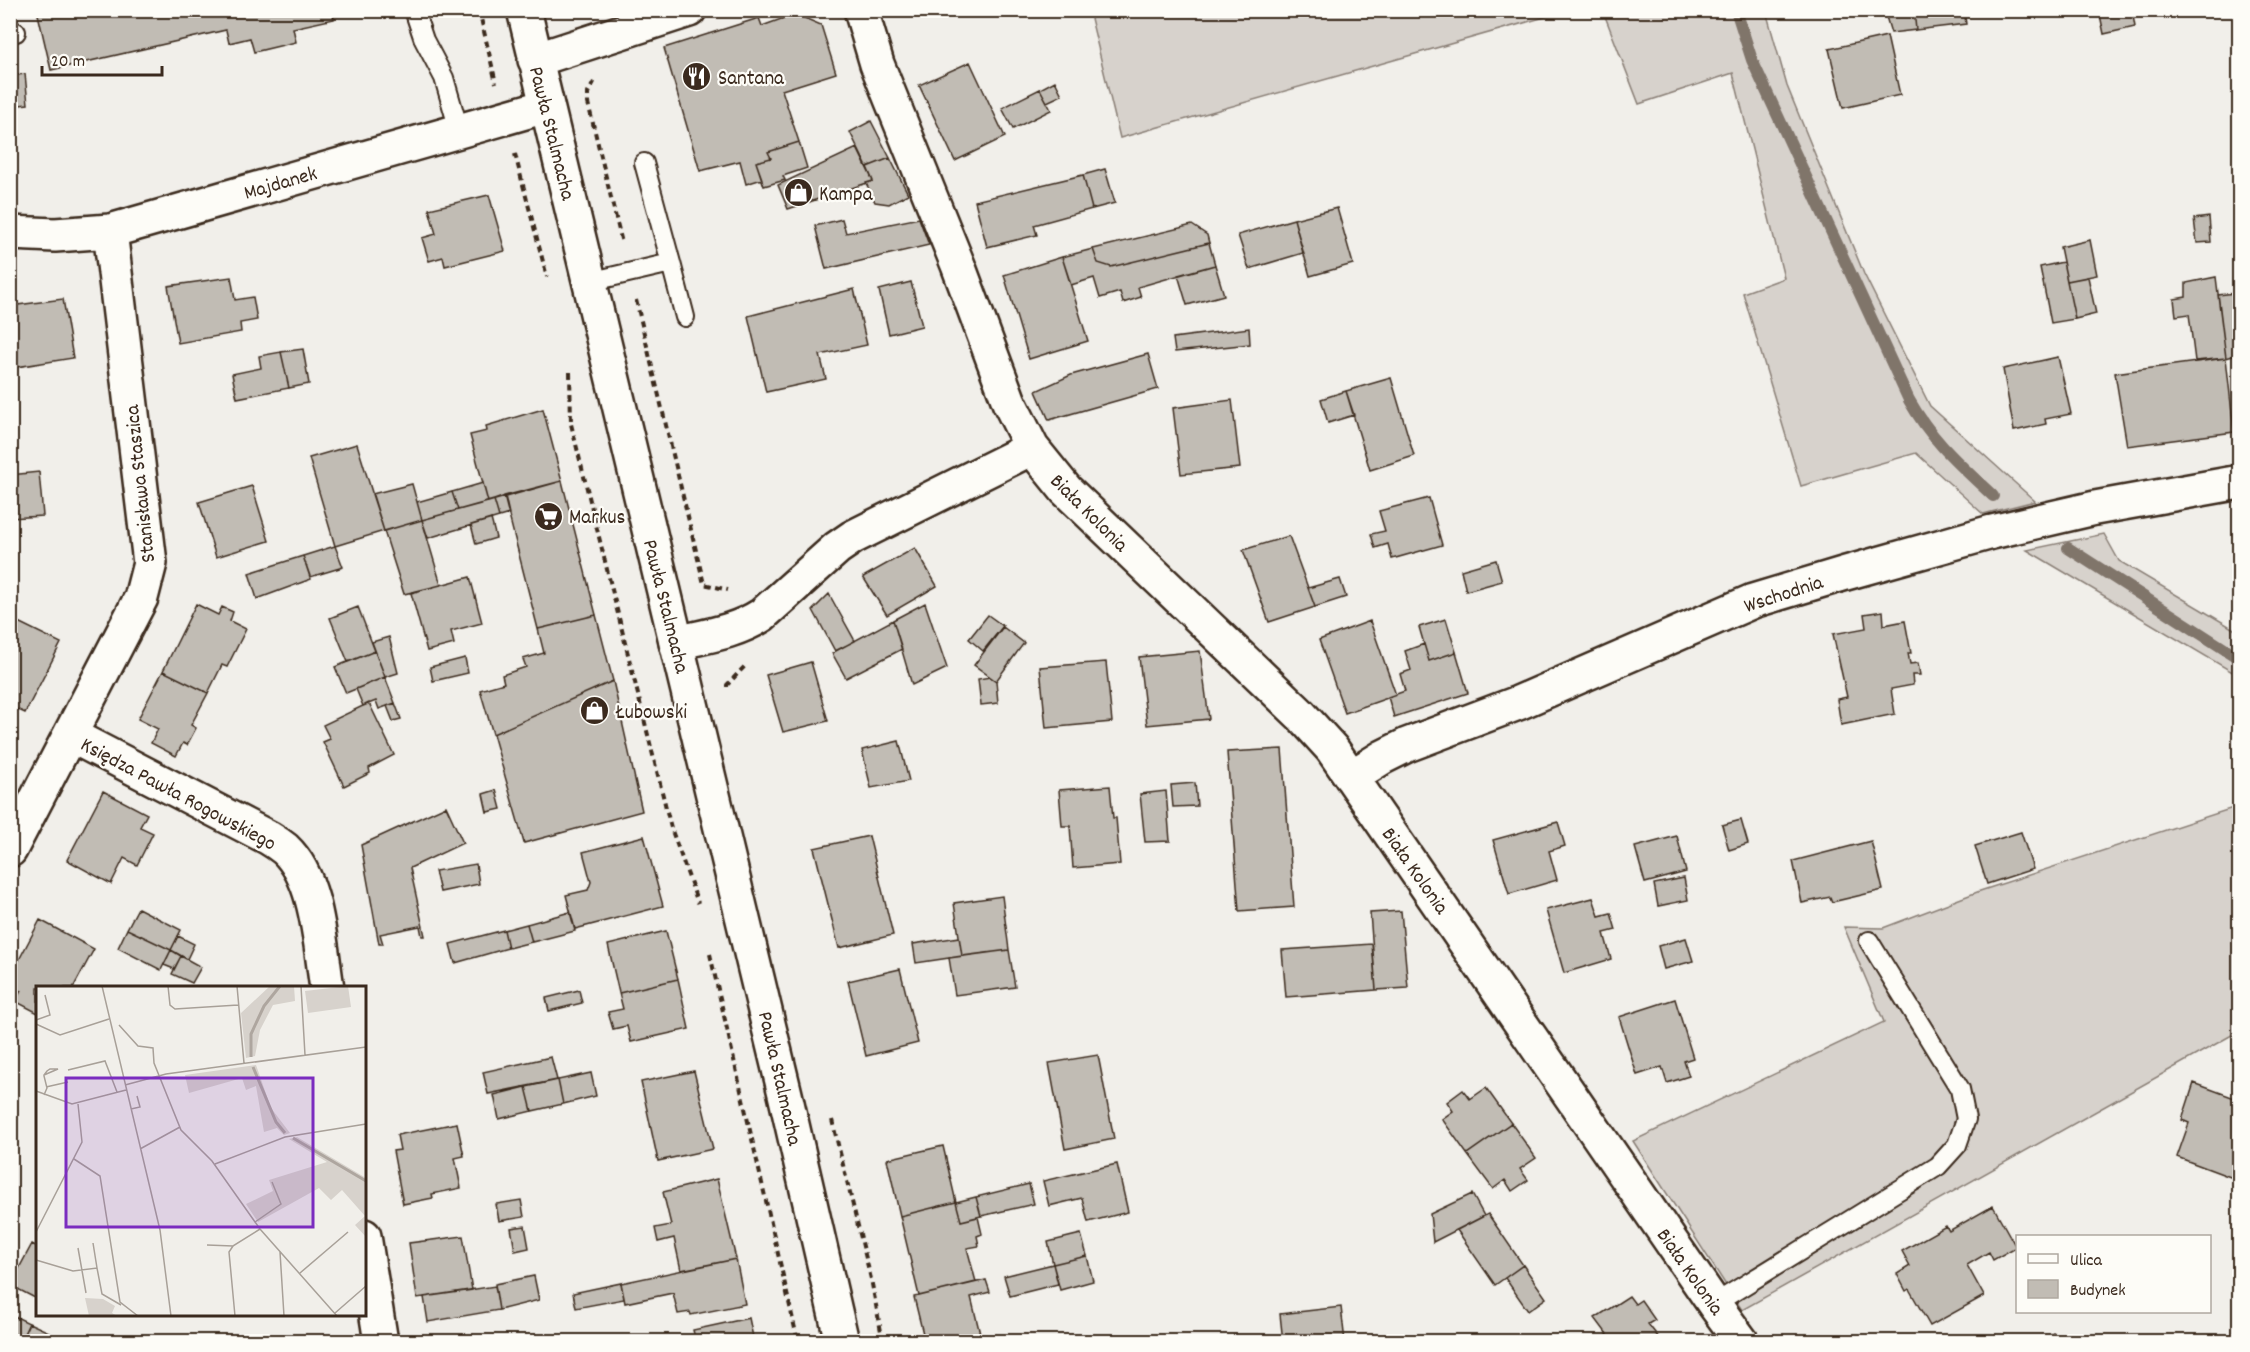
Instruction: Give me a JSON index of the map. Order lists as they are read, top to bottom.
{
  "streets": {
    "street": [
      "Pawła Stalmacha",
      "Majdanek",
      "Stanisława Staszica",
      "Biała Kolonia",
      "Wschodnia",
      "Księdza Pawła Rogowskiego"
    ]
  },
  "crossings": [
    ["Pawła Stalmacha", "Majdanek"],
    ["Majdanek", "Stanisława Staszica"],
    ["Stanisława Staszica", "Księdza Pawła Rogowskiego"],
    ["Biała Kolonia", "Wschodnia"]
  ],
  "places": {
    "restaurant": ["Santana"],
    "shop": ["Kampa", "Łubowski"],
    "supermarket": ["Markus"]
  },
  "legend": ["Ulica", "Budynek"],
  "scale_bar": "20 m"
}
